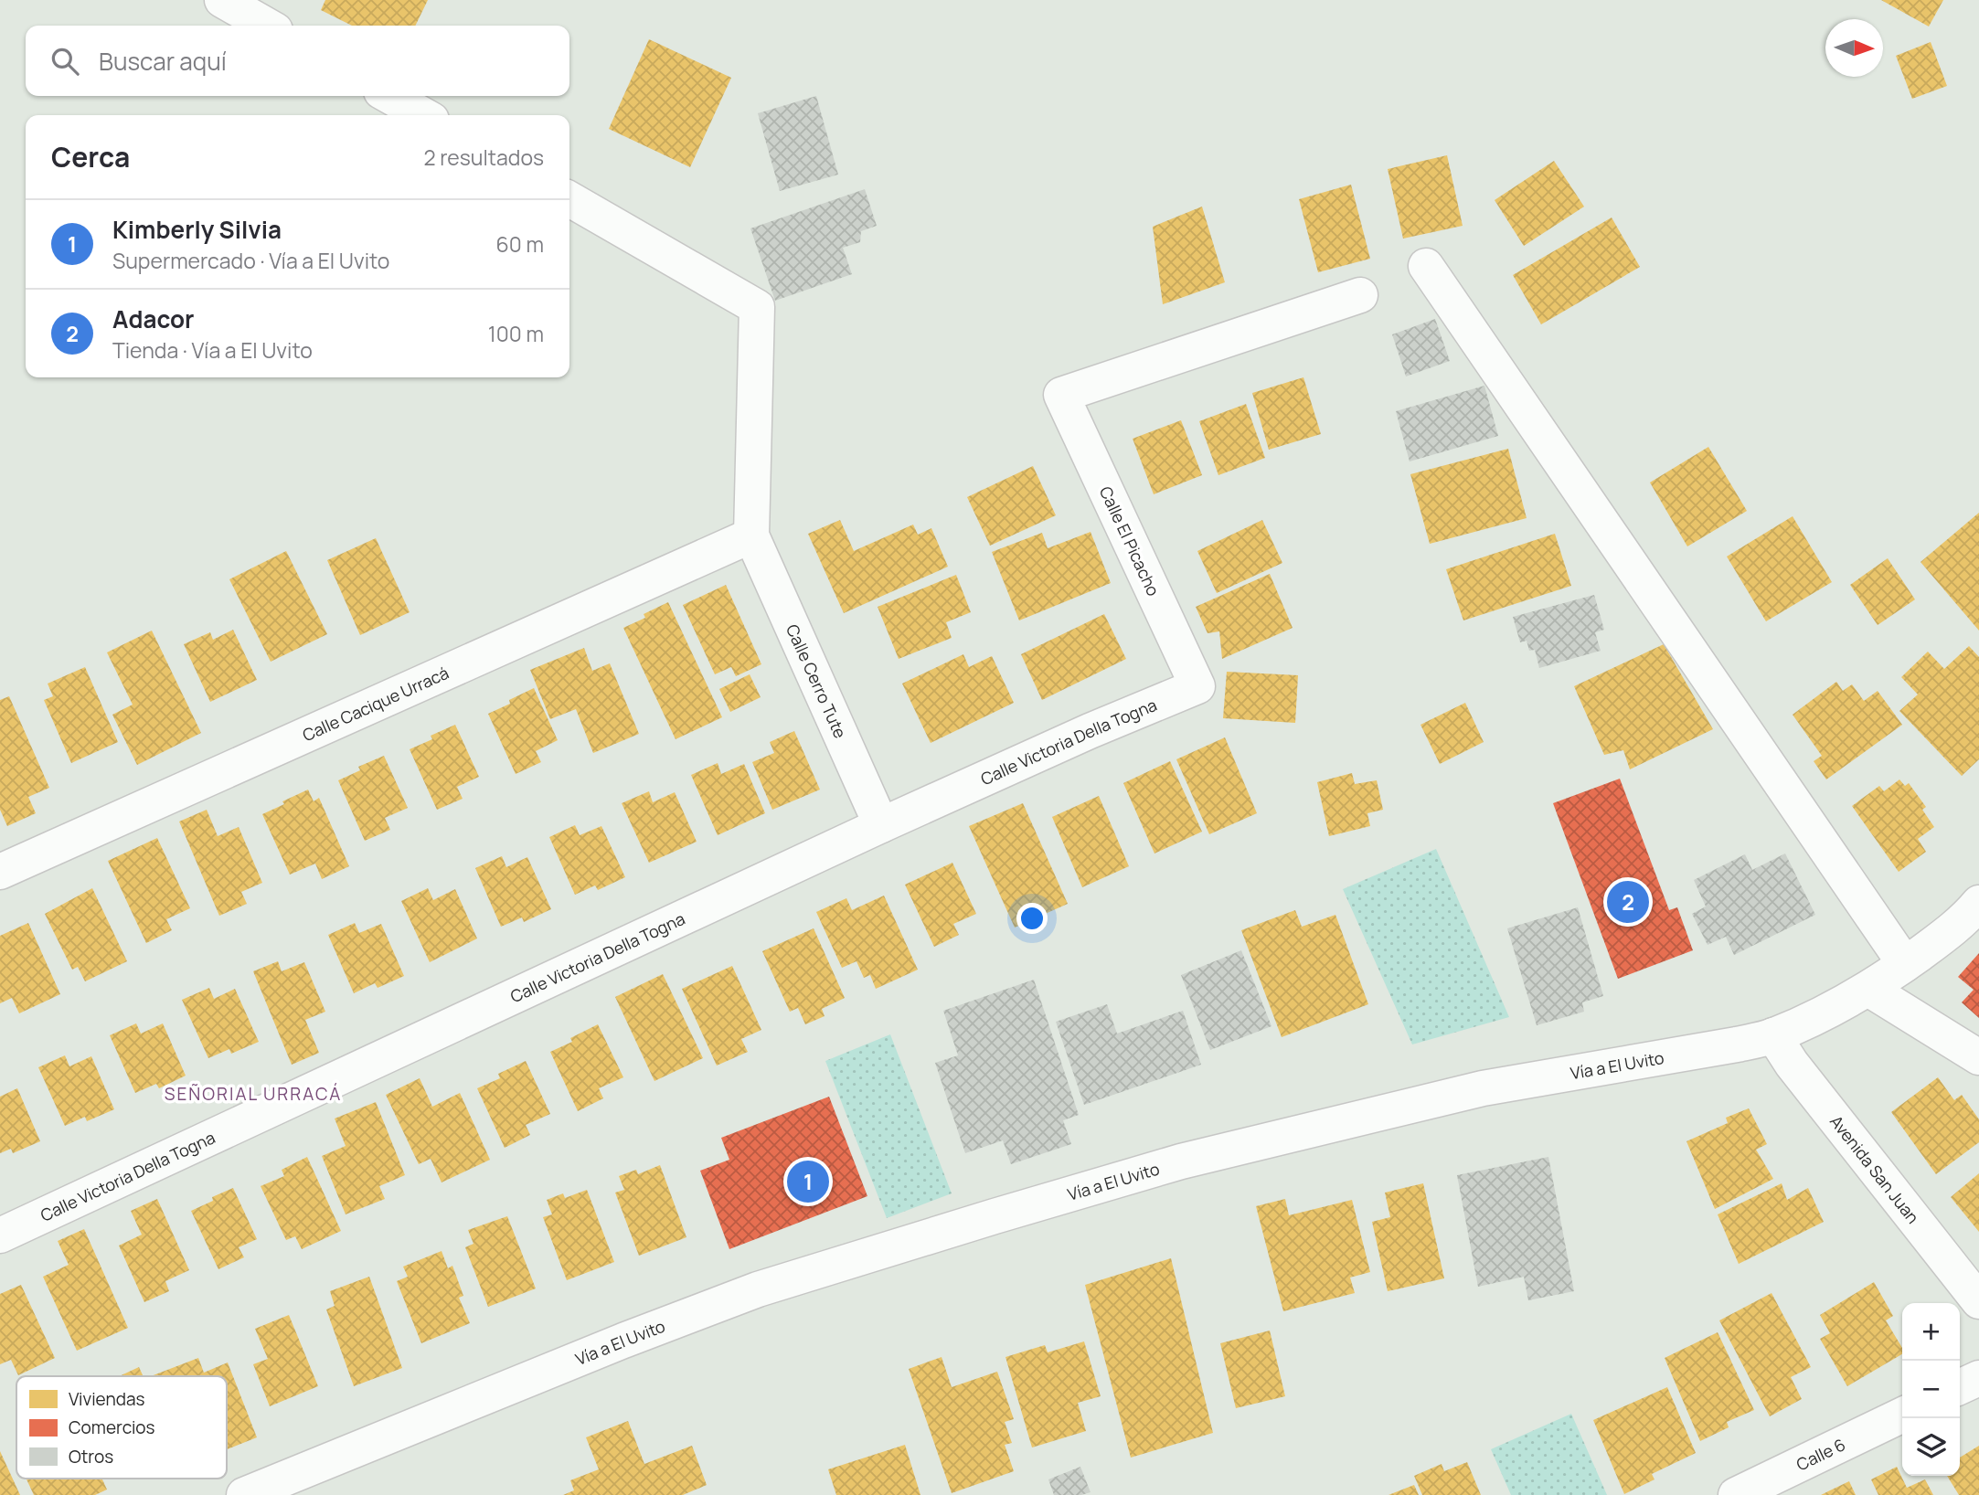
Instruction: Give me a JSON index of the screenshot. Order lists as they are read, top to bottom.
{
  "streets": {
    "street": [
      "Calle El Picacho",
      "Calle Cerro Tute",
      "Calle Cacique Urracá",
      "Calle Victoria Della Togna",
      "Vía a El Uvito",
      "Avenida San Juan",
      "Calle 6"
    ]
  },
  "crossings": [
    ["Calle El Picacho", "Calle Victoria Della Togna"],
    ["Calle Cerro Tute", "Calle Cacique Urracá"],
    ["Calle Cerro Tute", "Calle Victoria Della Togna"],
    ["Vía a El Uvito", "Avenida San Juan"]
  ],
  "districts": ["SEÑORIAL URRACÁ"],
  "legend": ["Viviendas", "Comercios", "Otros"],
  "north": "right",
  "page": {
    "search": "Buscar aquí",
    "heading": ["Cerca", "2 resultados"],
    "list": [
      {
        "mark": "1",
        "name": "Kimberly Silvia",
        "note": "Supermercado · Vía a El Uvito",
        "value": "60 m"
      },
      {
        "mark": "2",
        "name": "Adacor",
        "note": "Tienda · Vía a El Uvito",
        "value": "100 m"
      }
    ],
    "pins": ["2", "1"],
    "map_buttons": ["+", "−"]
  }
}
